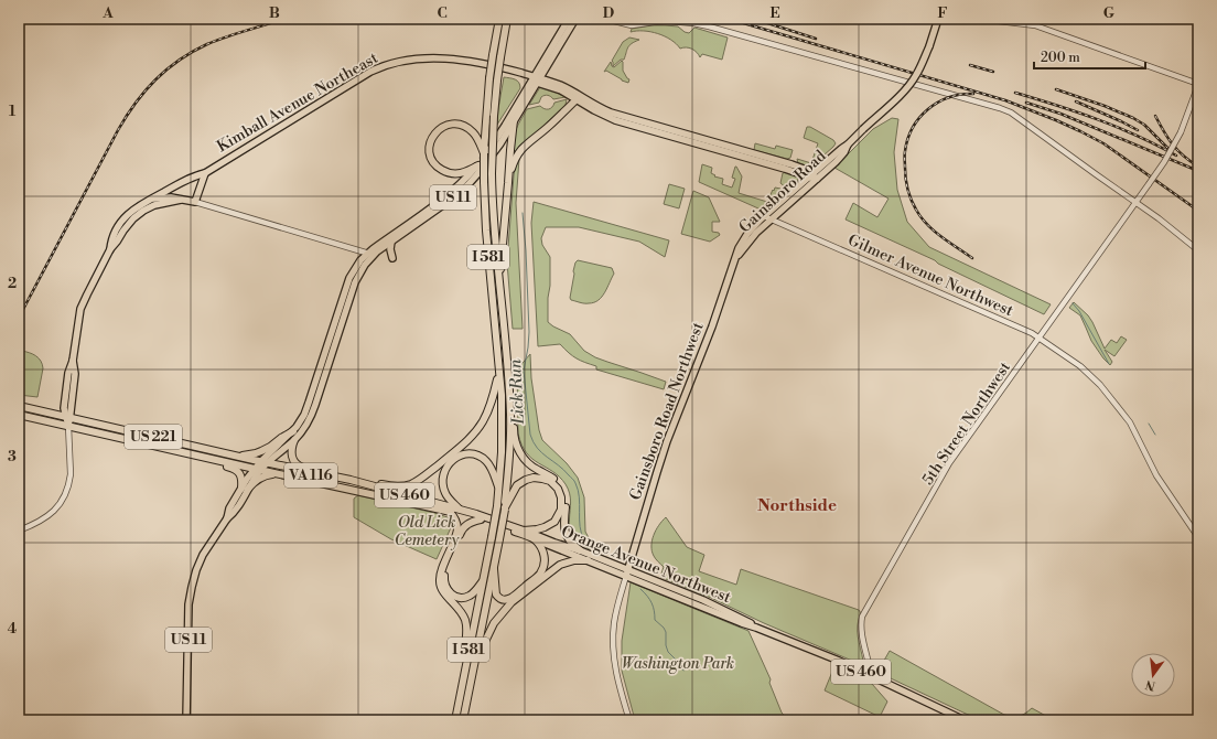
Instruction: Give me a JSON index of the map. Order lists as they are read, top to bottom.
{
  "streets": {
    "highway": [
      "I 581",
      "US 221",
      "VA 116",
      "US 460"
    ],
    "main road": [
      "Kimball Avenue Northeast",
      "Gainsboro Road",
      "US 11",
      "Gainsboro Road Northwest",
      "Orange Avenue Northwest"
    ],
    "street": ["Gilmer Avenue Northwest", "5th Street Northwest"]
  },
  "crossings": [
    ["Kimball Avenue Northeast", "Gainsboro Road"],
    ["Kimball Avenue Northeast", "US 11"],
    ["Kimball Avenue Northeast", "US 221"],
    ["Gainsboro Road", "Gilmer Avenue Northwest"],
    ["Gainsboro Road", "Gainsboro Road Northwest"],
    ["US 11", "US 221"],
    ["US 11", "VA 116"],
    ["US 11", "US 460"],
    ["Gilmer Avenue Northwest", "5th Street Northwest"],
    ["Gainsboro Road Northwest", "Orange Avenue Northwest"],
    ["5th Street Northwest", "Orange Avenue Northwest"],
    ["US 221", "VA 116"],
    ["US 221", "US 460"],
    ["VA 116", "US 460"],
    ["US 460", "Orange Avenue Northwest"]
  ],
  "districts": ["Northside"],
  "water": ["Lick Run"],
  "parks": ["Old Lick Cemetery", "Washington Park"],
  "scale_bar": "200 m",
  "north": "bottom",
  "grid": {
    "columns": [
      "A",
      "B",
      "C",
      "D",
      "E",
      "F",
      "G"
    ],
    "rows": [
      "1",
      "2",
      "3",
      "4"
    ]
  }
}
